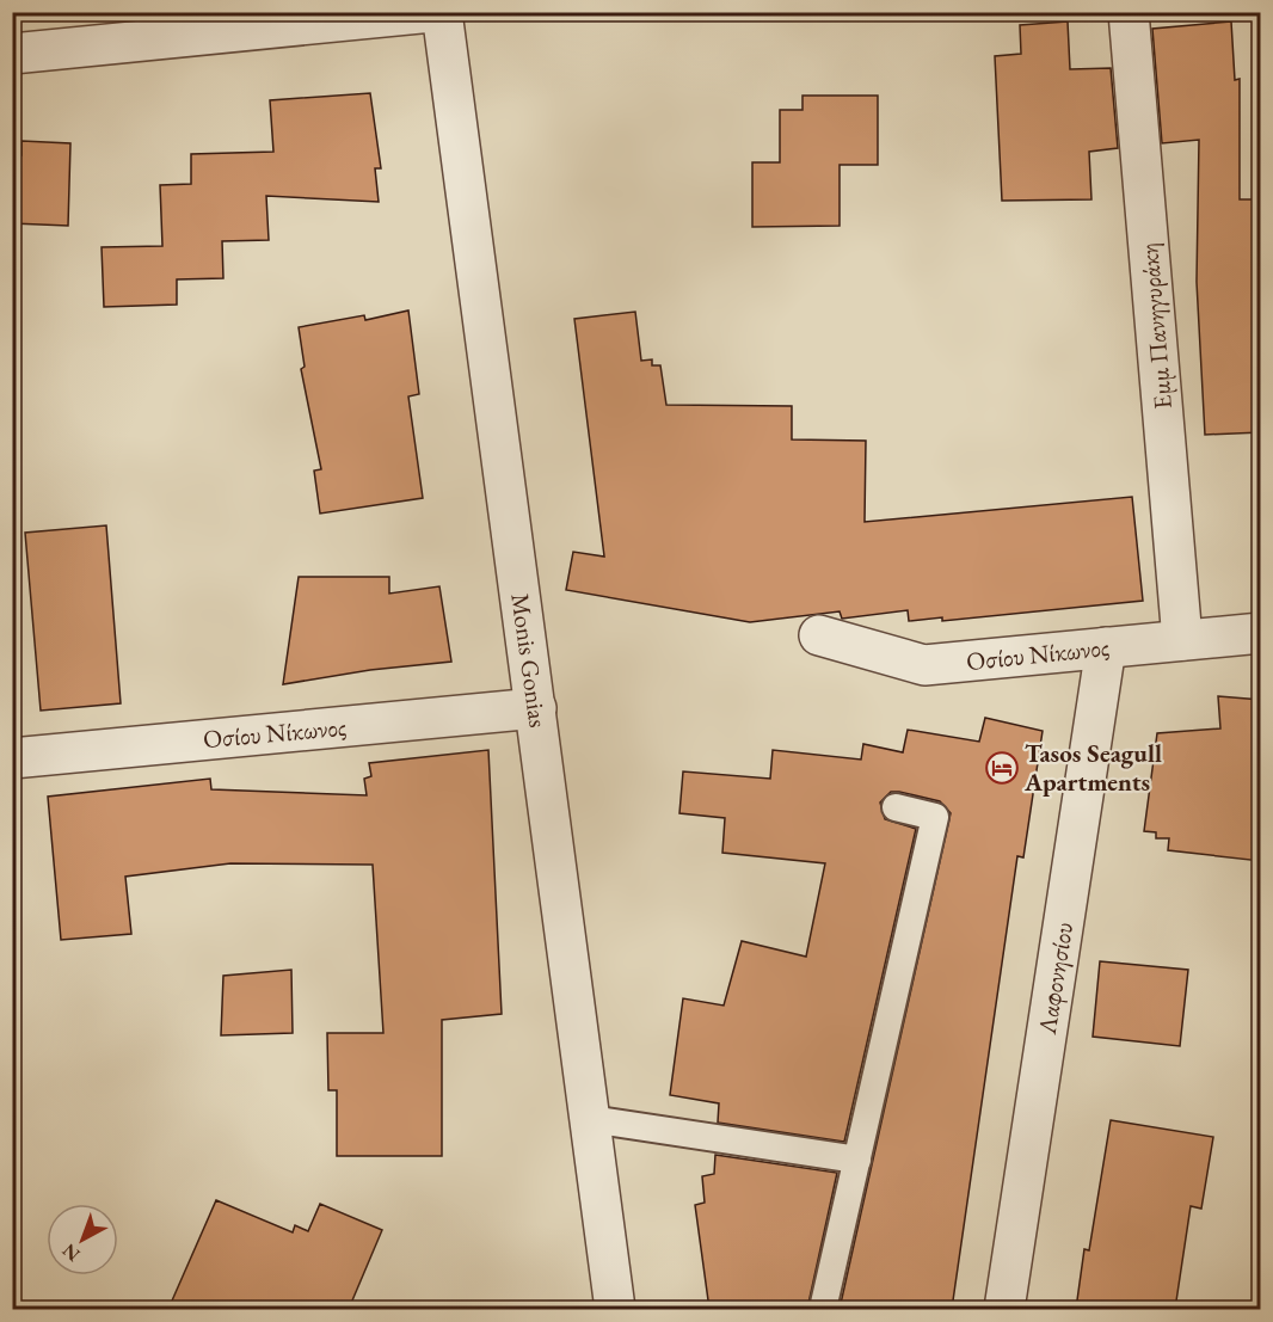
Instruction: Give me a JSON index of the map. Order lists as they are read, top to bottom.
{
  "streets": {
    "street": [
      "Εμμ Πανηγυράκη",
      "Οσίου Νίκωνος",
      "Monis Gonias",
      "Λαφονησίου"
    ]
  },
  "crossings": [
    ["Εμμ Πανηγυράκη", "Οσίου Νίκωνος"],
    ["Οσίου Νίκωνος", "Monis Gonias"],
    ["Οσίου Νίκωνος", "Λαφονησίου"]
  ],
  "places": {
    "hotel": ["Tasos Seagull Apartments"]
  },
  "north": "bottom left"
}
